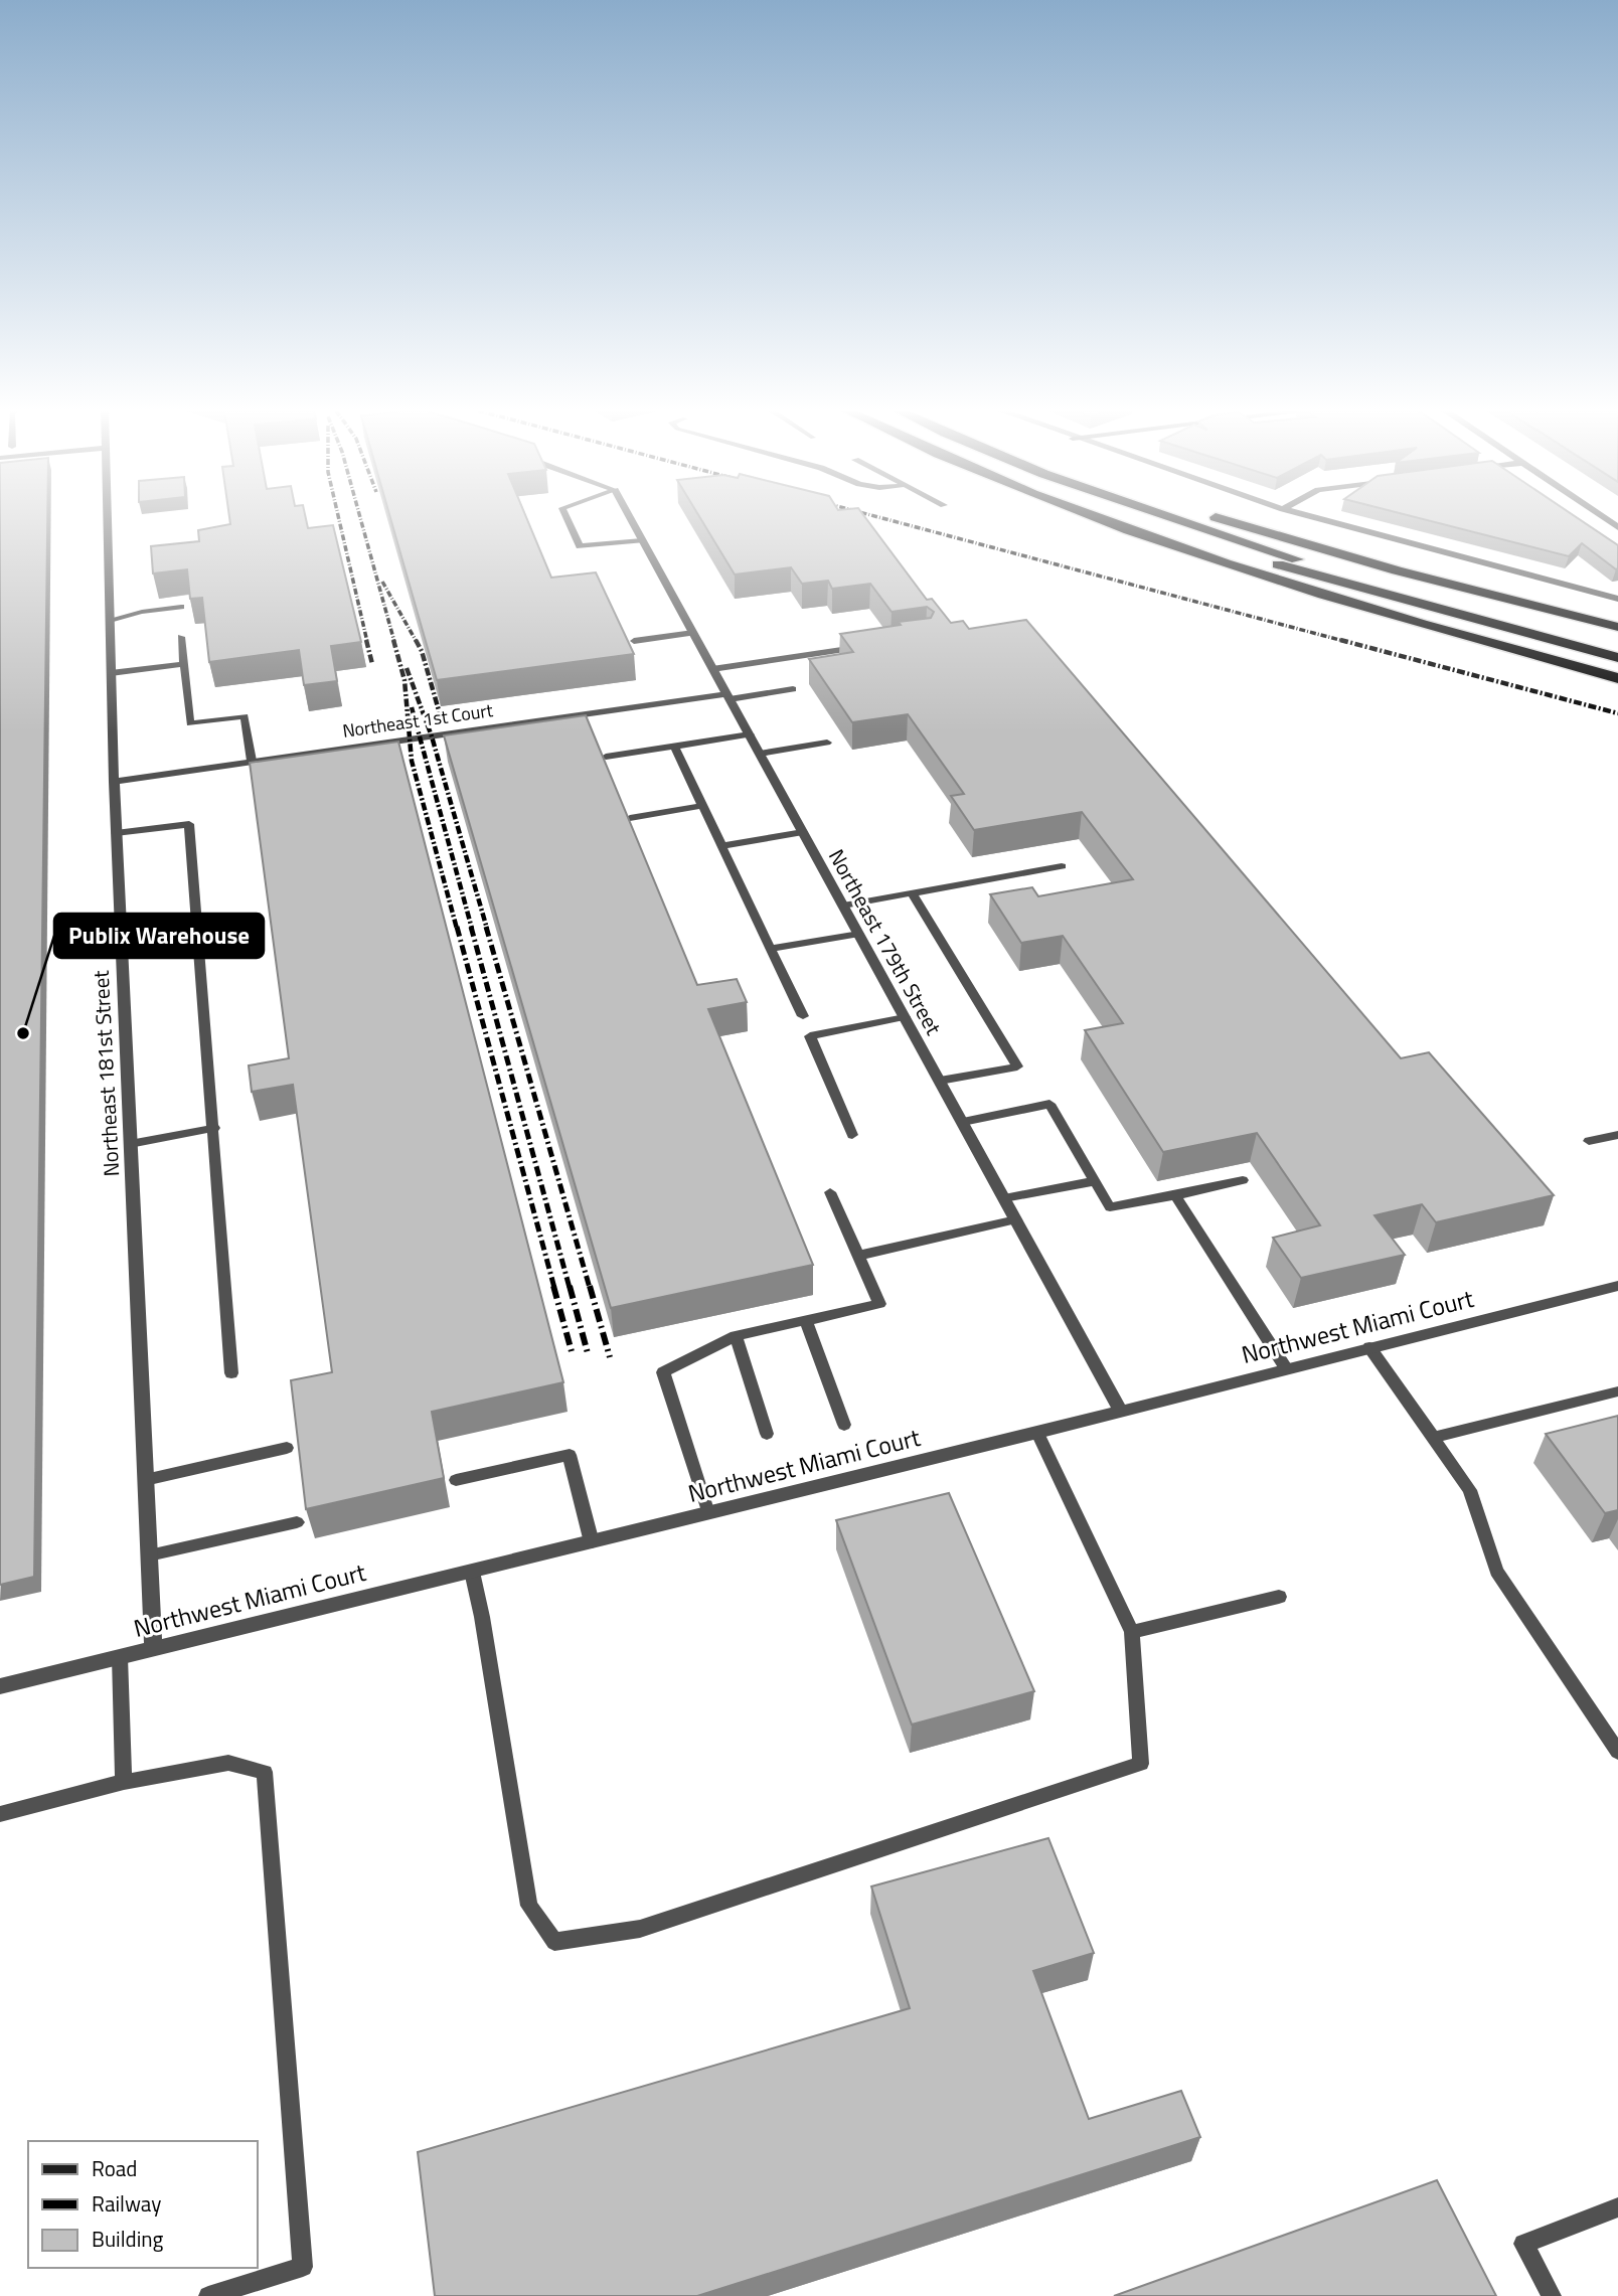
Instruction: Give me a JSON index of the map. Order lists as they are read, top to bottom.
{
  "streets": {
    "street": [
      "Northeast 1st Court",
      "Northeast 179th Street",
      "Northeast 181st Street",
      "Northwest Miami Court"
    ]
  },
  "crossings": [
    ["Northeast 1st Court", "Northeast 179th Street"],
    ["Northeast 1st Court", "Northeast 181st Street"],
    ["Northeast 179th Street", "Northwest Miami Court"],
    ["Northeast 181st Street", "Northwest Miami Court"]
  ],
  "places": ["Publix Warehouse"],
  "legend": ["Road", "Railway", "Building"]
}
